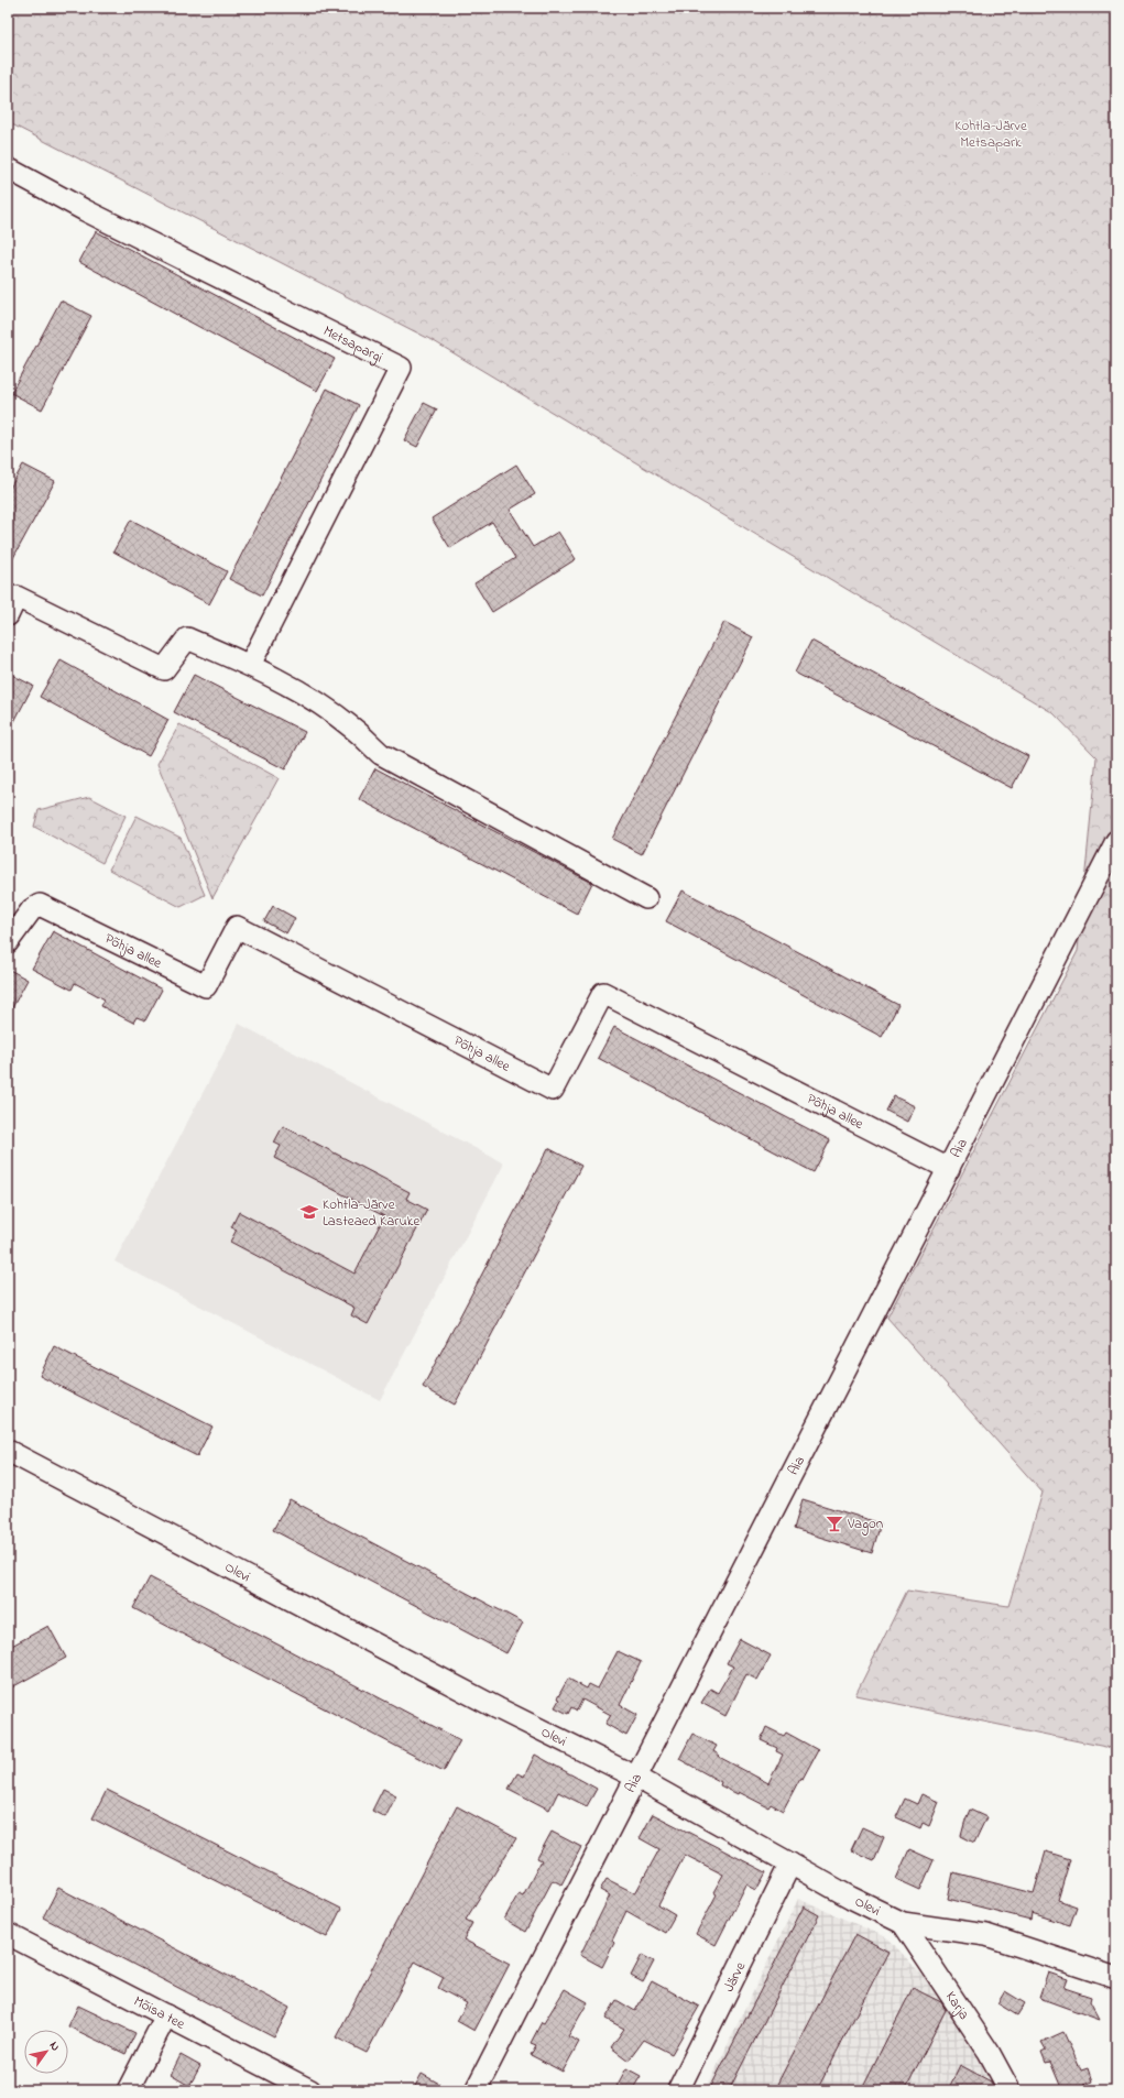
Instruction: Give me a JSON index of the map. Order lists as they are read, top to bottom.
{
  "streets": {
    "street": [
      "Metsapargi",
      "Põhja allee",
      "Aia",
      "Olevi",
      "Järve",
      "Karja",
      "Mõisa tee"
    ]
  },
  "crossings": [
    ["Põhja allee", "Aia"],
    ["Aia", "Olevi"],
    ["Olevi", "Järve"],
    ["Olevi", "Karja"]
  ],
  "parks": ["Kohtla-Järve Metsapark"],
  "places": {
    "school or university": ["Kohtla-Järve Lasteaed Karuke"],
    "bar": ["Vagon"]
  },
  "north": "top right"
}
